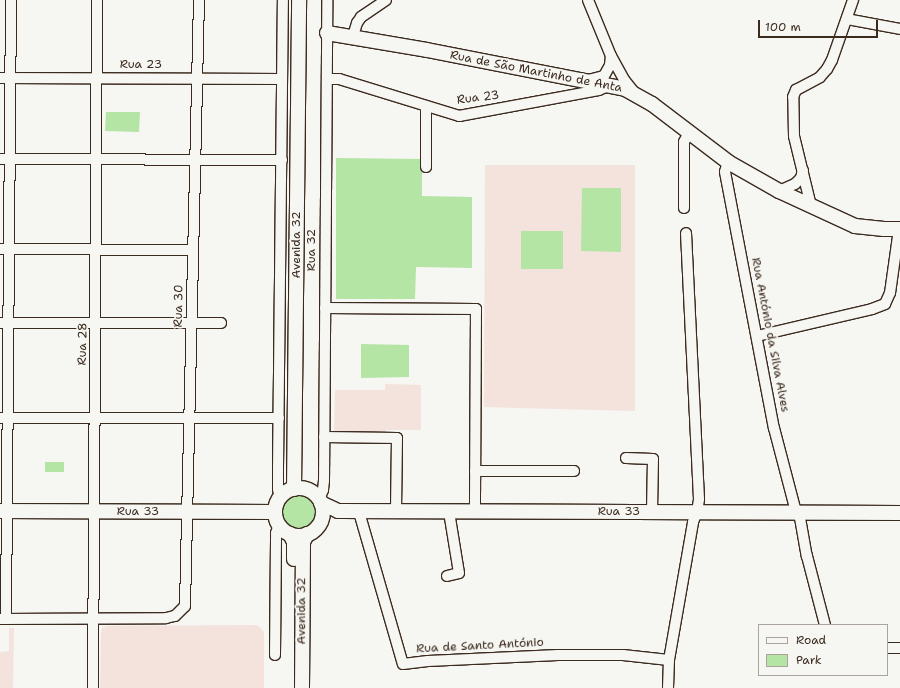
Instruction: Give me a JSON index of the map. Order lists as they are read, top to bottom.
{
  "streets": {
    "street": [
      "Rua 23",
      "Rua de São Martinho de Anta",
      "Avenida 32",
      "Rua 32",
      "Rua 30",
      "Rua António da Silva Alves",
      "Rua 28",
      "Rua 33",
      "Rua de Santo António"
    ]
  },
  "crossings": [
    ["Rua 23", "Rua de São Martinho de Anta"],
    ["Rua 23", "Rua 32"],
    ["Rua 23", "Rua 30"],
    ["Rua 23", "Rua 28"],
    ["Rua de São Martinho de Anta", "Rua 32"],
    ["Rua de São Martinho de Anta", "Rua António da Silva Alves"],
    ["Avenida 32", "Rua 32"],
    ["Avenida 32", "Rua 33"],
    ["Rua 32", "Rua 33"],
    ["Rua 30", "Rua 28"],
    ["Rua 30", "Rua 33"],
    ["Rua António da Silva Alves", "Rua 33"],
    ["Rua 28", "Rua 33"],
    ["Rua 33", "Rua de Santo António"]
  ],
  "legend": ["Road", "Park"],
  "scale_bar": "100 m"
}
